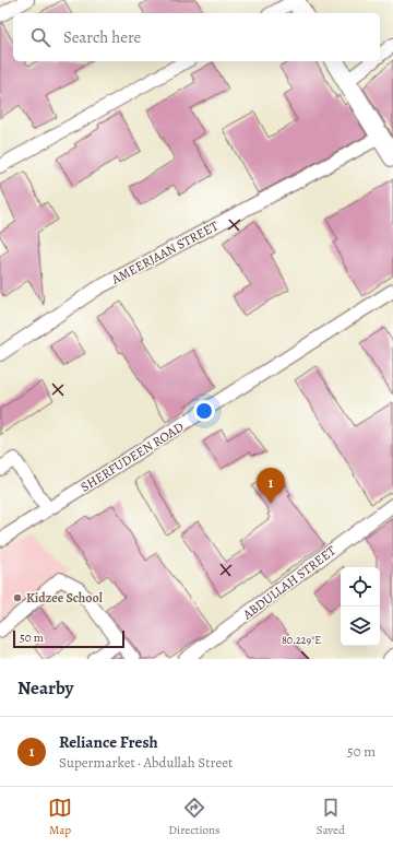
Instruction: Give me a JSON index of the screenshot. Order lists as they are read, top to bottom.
{
  "streets": {
    "street": ["AMEERJAAN STREET", "SHERFUDEEN ROAD", "ABDULLAH STREET"]
  },
  "places": ["Kidzee School"],
  "scale_bar": "50 m",
  "page": {
    "search": "Search here",
    "pins": "1",
    "scale": "50 m",
    "heading": "Nearby",
    "list": [
      {
        "mark": "1",
        "name": "Reliance Fresh",
        "note": "Supermarket · Abdullah Street",
        "value": "50 m"
      }
    ],
    "nav": ["Map", "Directions", "Saved"]
  },
  "coordinates": ["80.229°E"]
}
